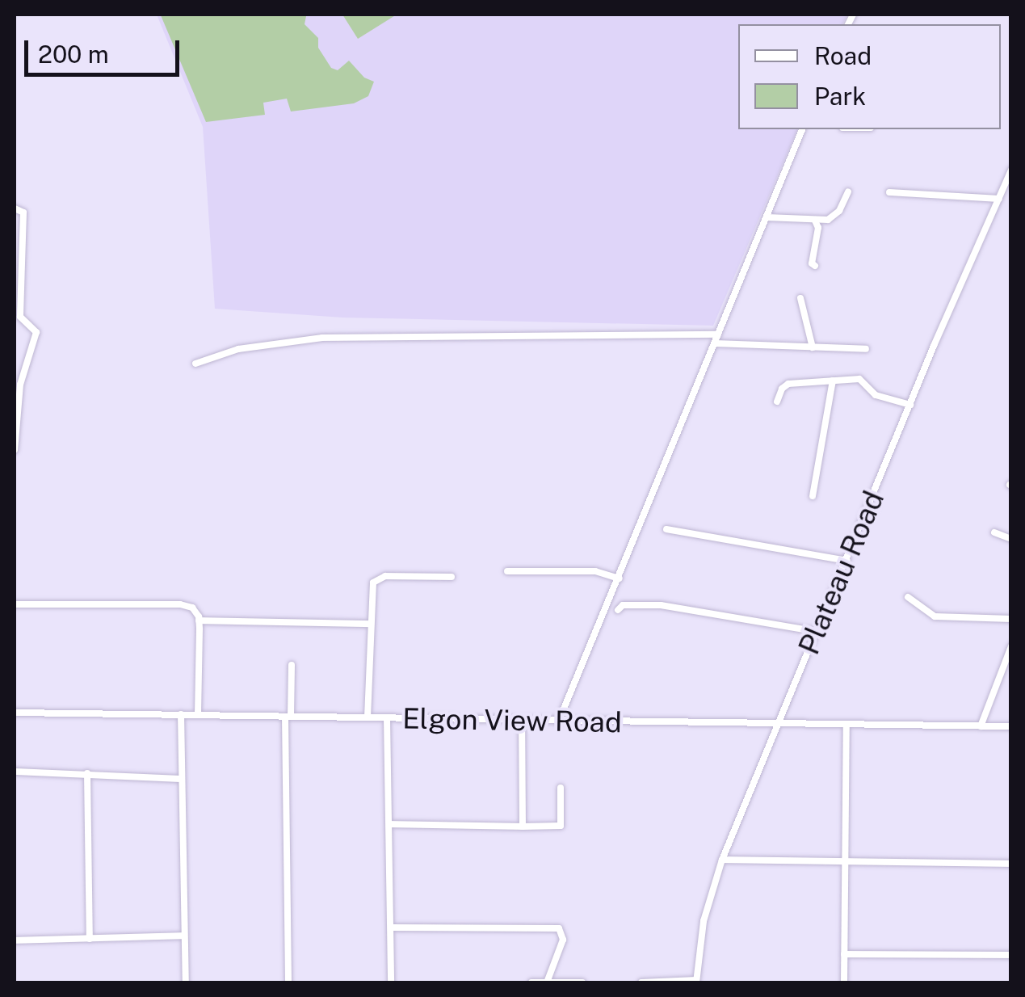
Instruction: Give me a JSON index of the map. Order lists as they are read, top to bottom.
{
  "streets": {
    "street": ["Plateau Road", "Elgon View Road"]
  },
  "crossings": [
    ["Plateau Road", "Elgon View Road"]
  ],
  "legend": ["Road", "Park"],
  "scale_bar": "200 m"
}
